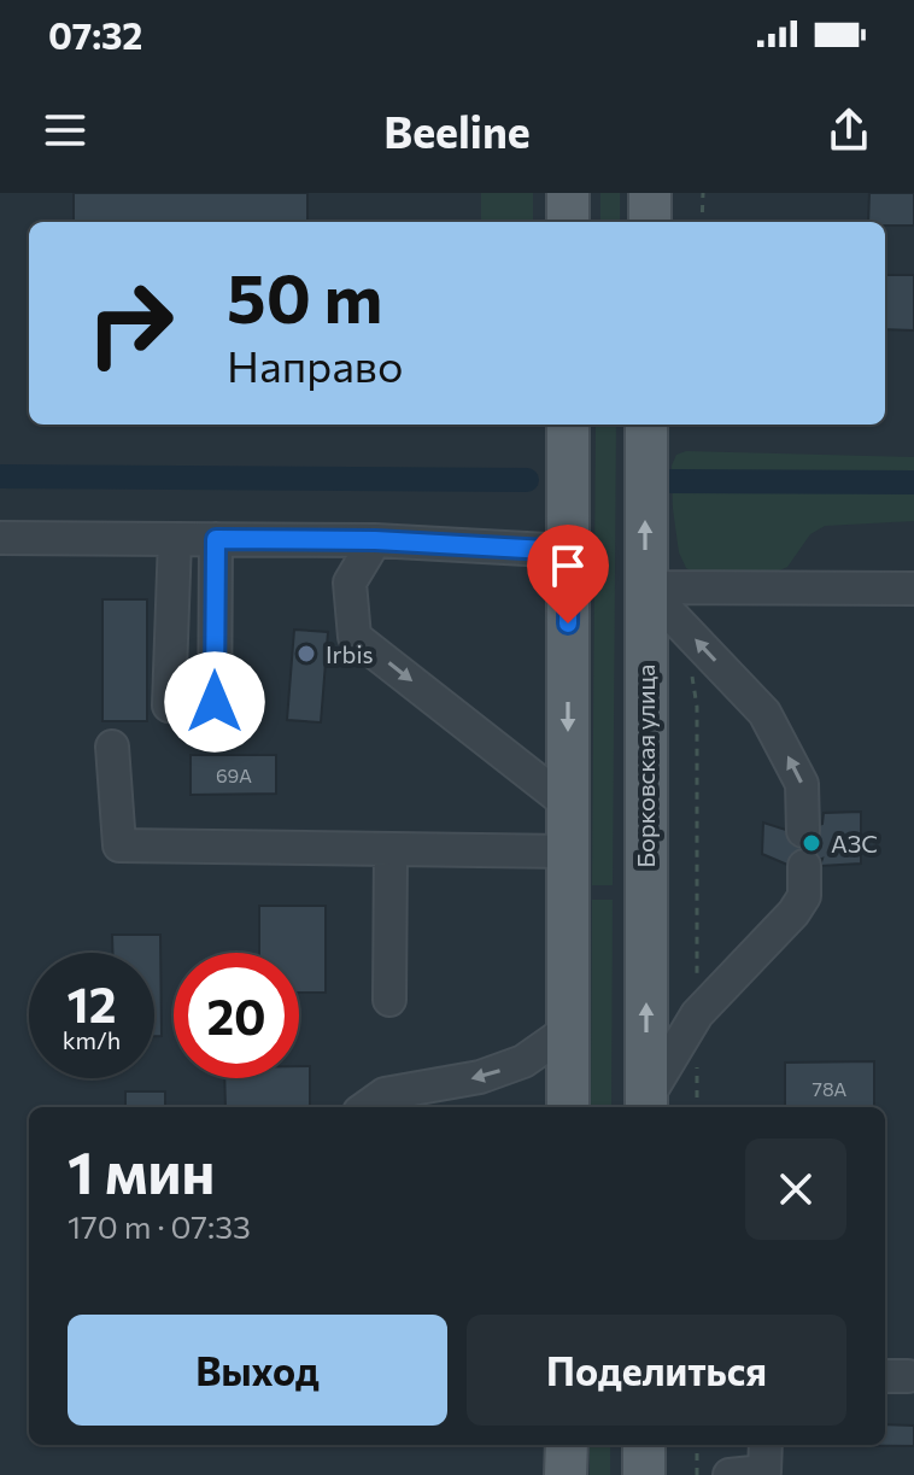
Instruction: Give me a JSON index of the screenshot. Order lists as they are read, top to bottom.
{
  "streets": {
    "main road": ["Борковская улица"]
  },
  "places": ["Irbis", "АЗС"],
  "house_numbers": ["69А", "78А"],
  "page": {
    "status": "07:32",
    "header": "Beeline",
    "turn": ["50 m", "Направо"],
    "speed": "12 km/h",
    "limit": "20",
    "heading": ["1 мин", "170 m · 07:33"],
    "buttons": ["Выход", "Поделиться"]
  }
}
